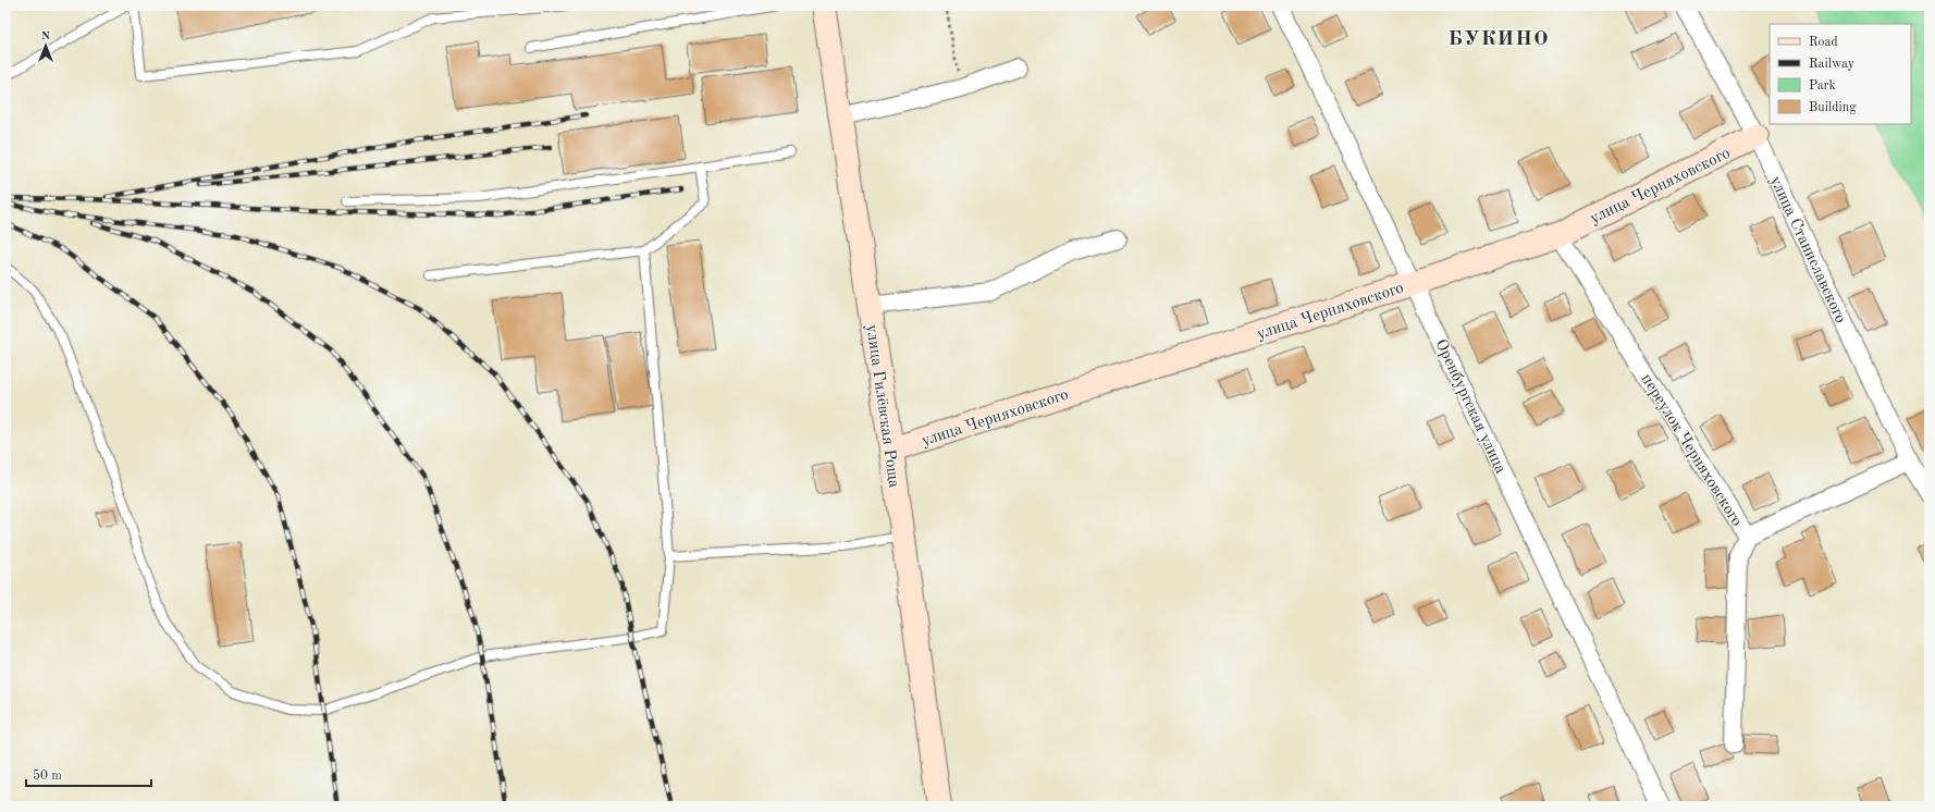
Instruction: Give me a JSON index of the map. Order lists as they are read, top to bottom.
{
  "streets": {
    "street": [
      "улица Черняховского",
      "улица Станиславского",
      "улица Гилёвская Роща",
      "Оренбургская улица",
      "переулок Черняховского"
    ]
  },
  "crossings": [
    ["улица Черняховского", "улица Станиславского"],
    ["улица Черняховского", "улица Гилёвская Роща"],
    ["улица Черняховского", "Оренбургская улица"],
    ["улица Черняховского", "переулок Черняховского"],
    ["улица Станиславского", "переулок Черняховского"]
  ],
  "districts": ["БУКИНО"],
  "legend": [
    "Road",
    "Railway",
    "Park",
    "Building"
  ],
  "scale_bar": "50 m",
  "north": "top"
}
